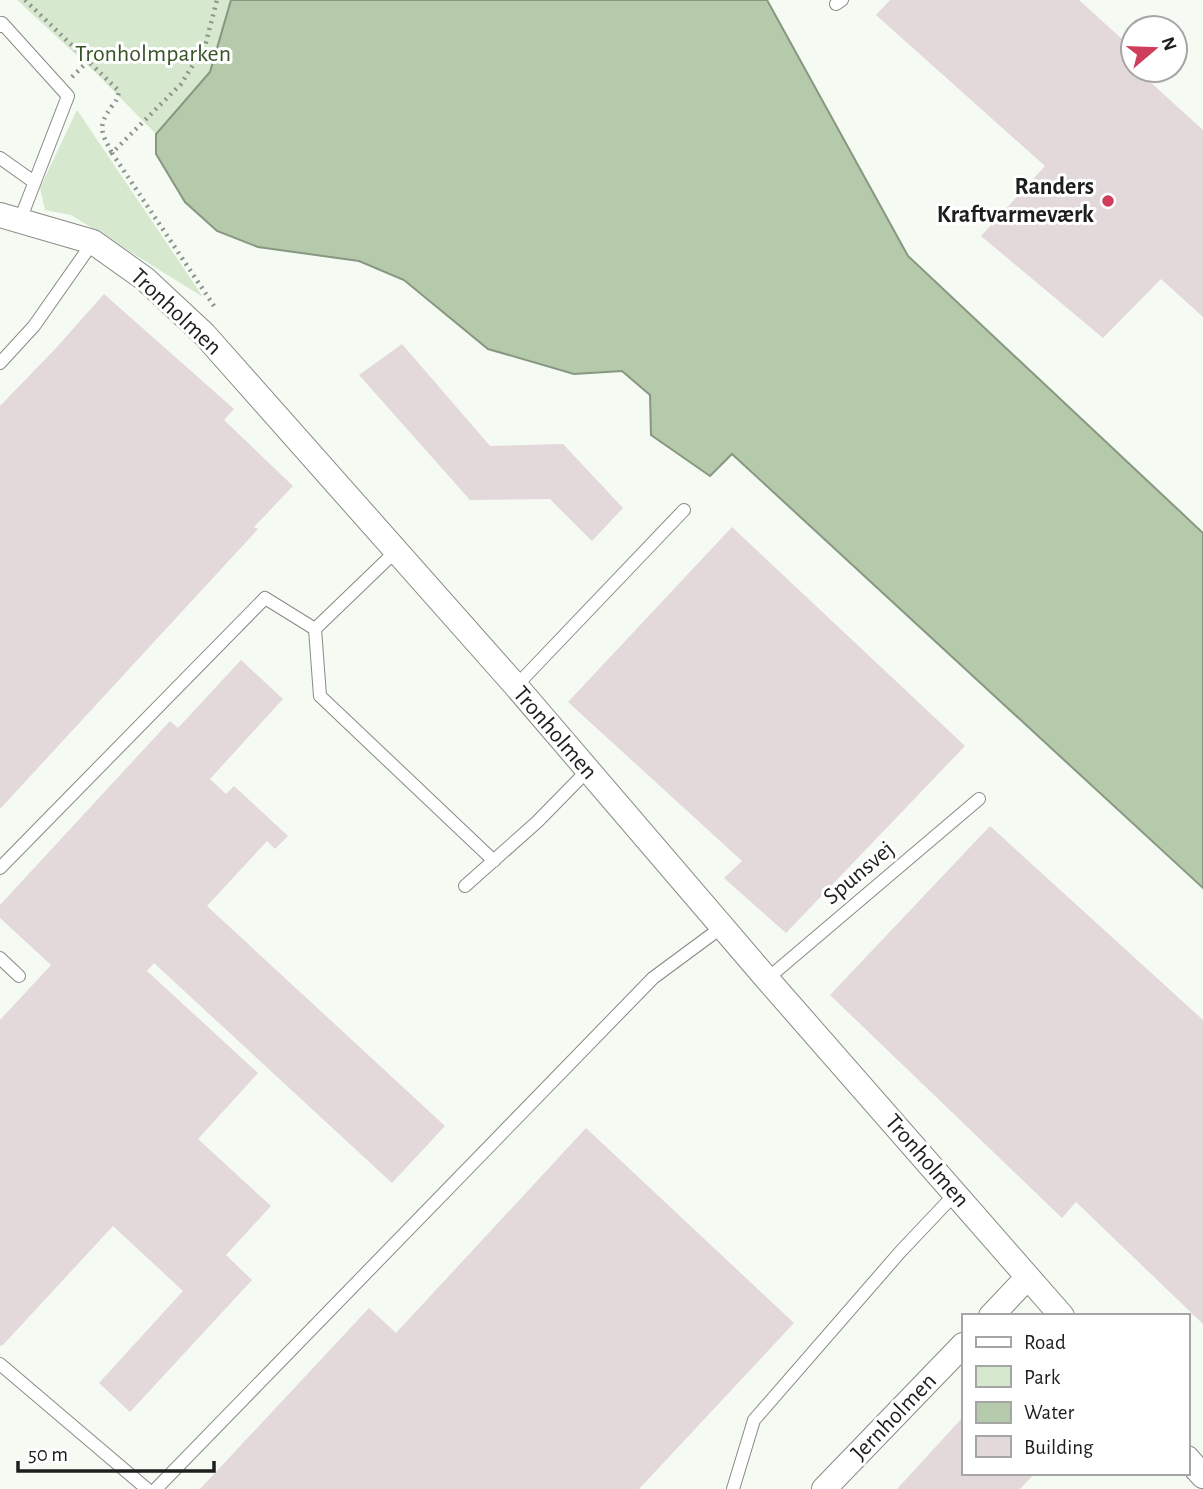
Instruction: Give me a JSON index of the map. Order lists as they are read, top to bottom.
{
  "streets": {
    "street": ["Tronholmen", "Jernholmen"],
    "lane": ["Spunsvej"]
  },
  "crossings": [
    ["Tronholmen", "Spunsvej"]
  ],
  "parks": ["Tronholmparken"],
  "places": ["Randers Kraftvarmeværk"],
  "legend": [
    "Road",
    "Park",
    "Water",
    "Building"
  ],
  "scale_bar": "50 m",
  "north": "right"
}
